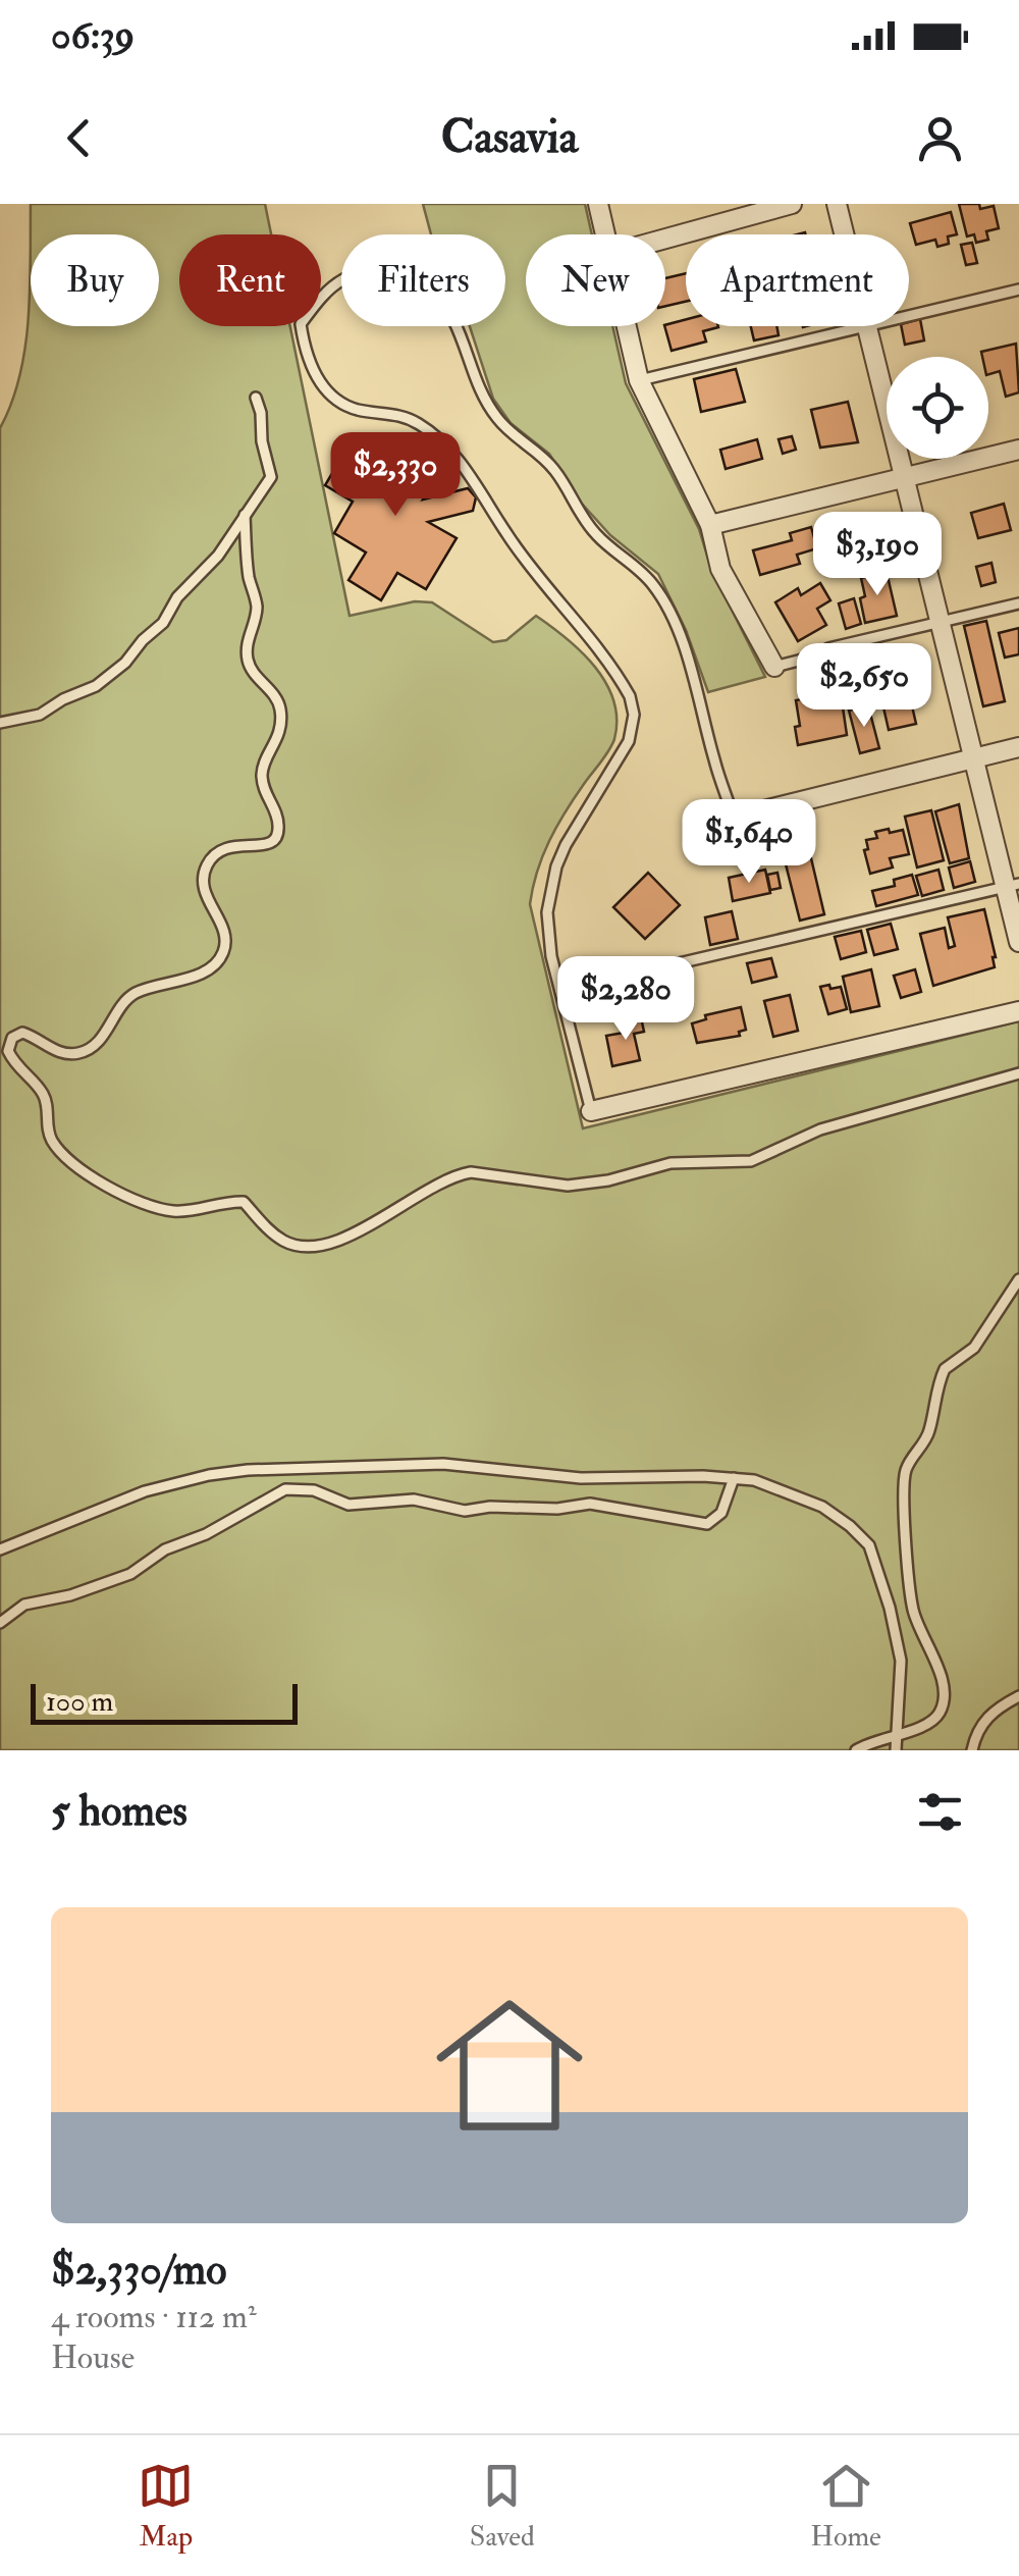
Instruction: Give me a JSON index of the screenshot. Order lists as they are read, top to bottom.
{
  "scale_bar": "100 m",
  "page": {
    "status": "06:39",
    "header": "Casavia",
    "chip": [
      "Buy",
      "Rent",
      "Filters",
      "New",
      "Apartment"
    ],
    "price": [
      "$2,330",
      "$3,190",
      "$2,650",
      "$1,640",
      "$2,280"
    ],
    "scale": "100 m",
    "heading": "5 homes",
    "list": [
      {
        "name": "$2,330/mo",
        "note": "4 rooms · 112 m² · House"
      }
    ],
    "tabs": ["Map", "Saved", "Home"]
  }
}
